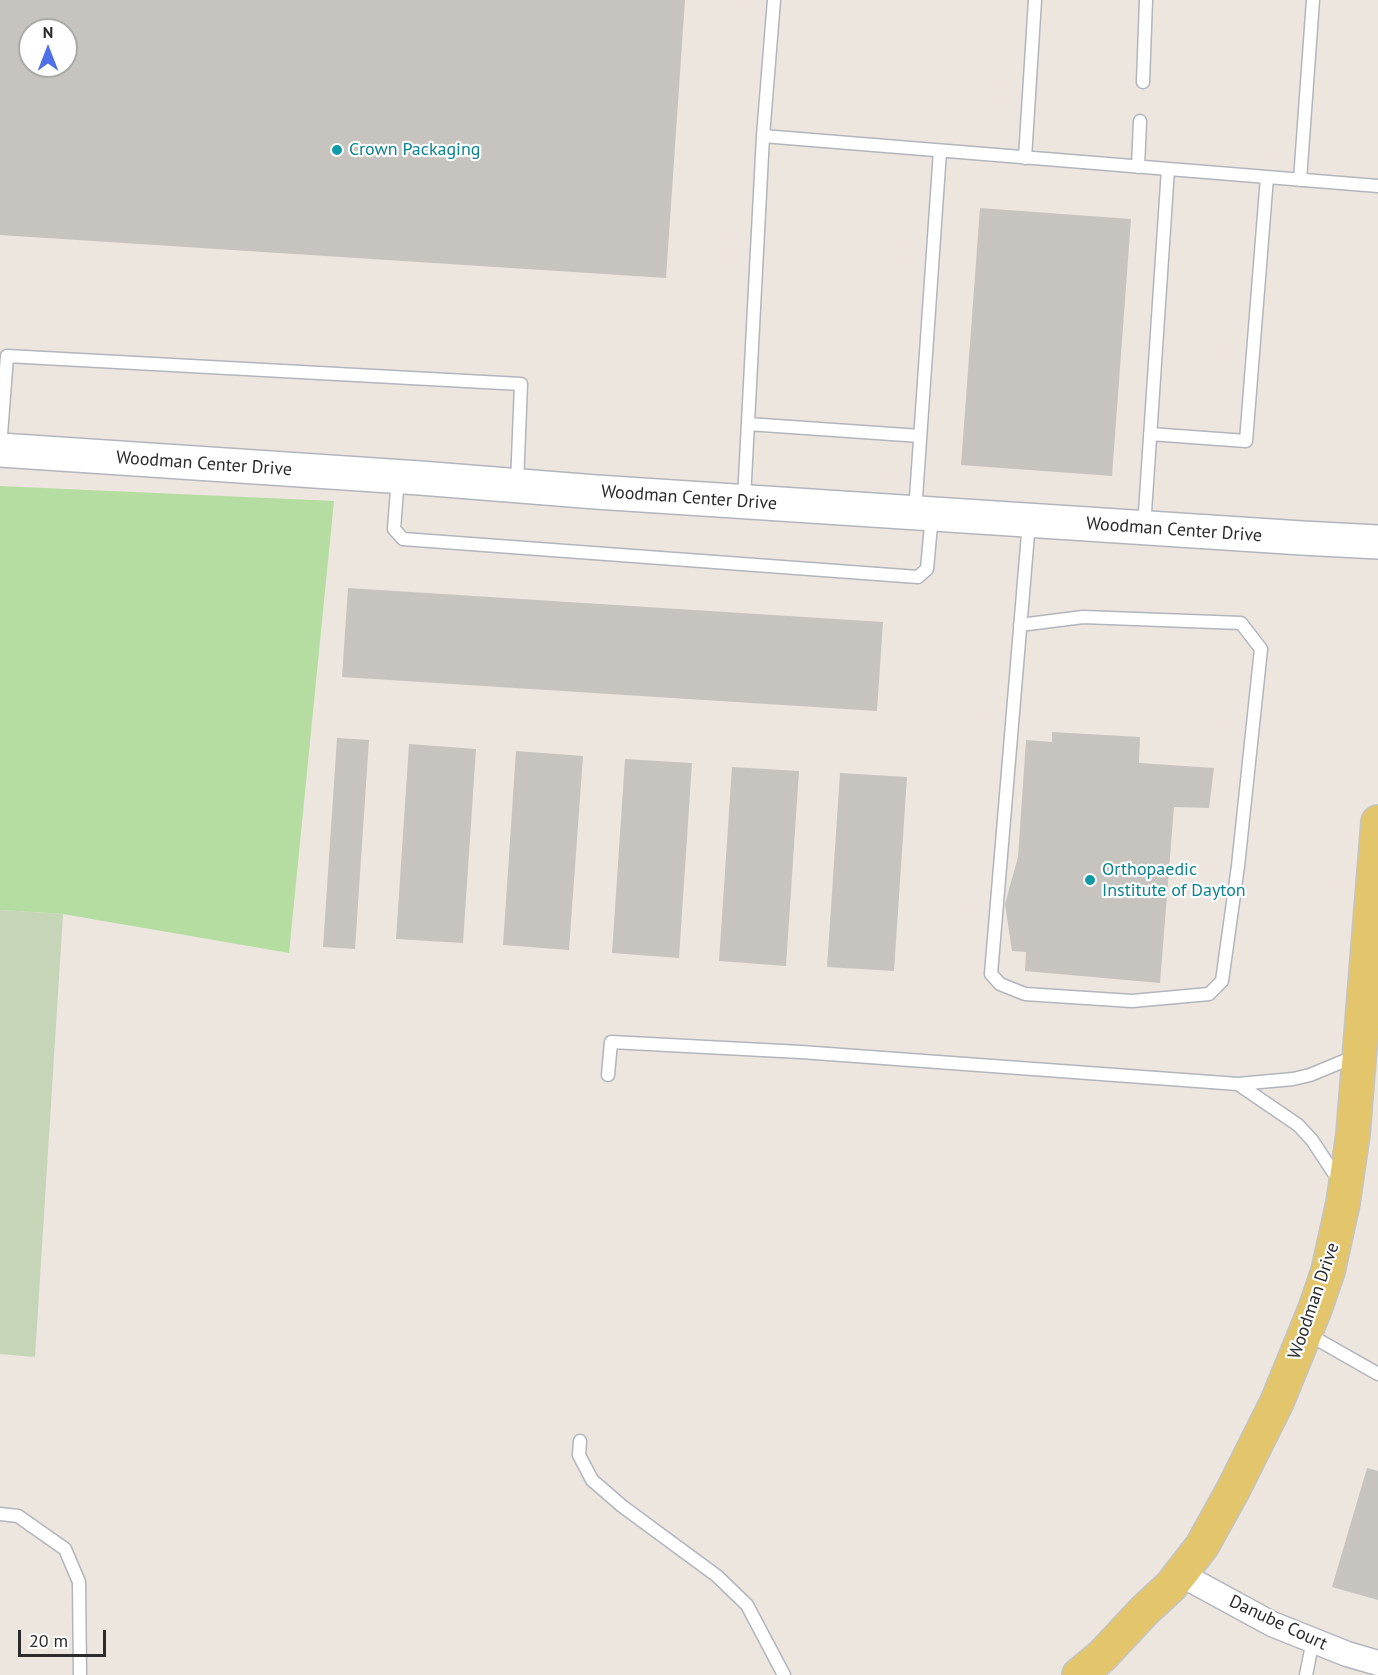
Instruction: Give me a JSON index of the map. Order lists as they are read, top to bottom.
{
  "streets": {
    "main road": ["Woodman Drive"],
    "street": ["Woodman Center Drive", "Danube Court"]
  },
  "crossings": [
    ["Woodman Drive", "Danube Court"]
  ],
  "places": ["Crown Packaging", "Orthopaedic Institute of Dayton"],
  "scale_bar": "20 m",
  "north": "top"
}
